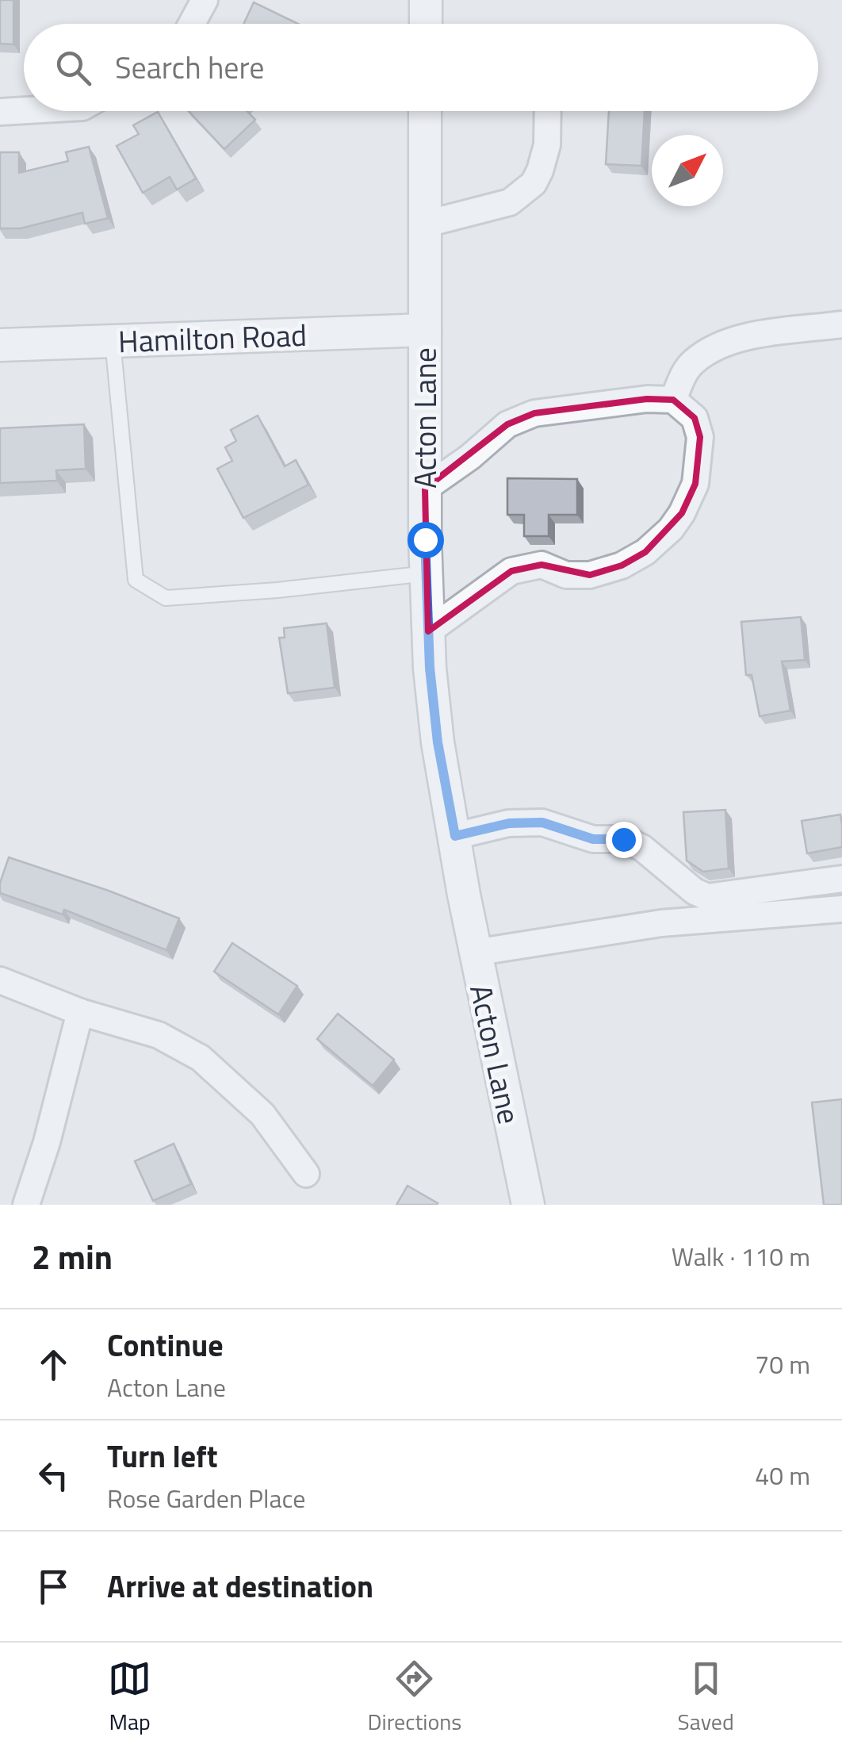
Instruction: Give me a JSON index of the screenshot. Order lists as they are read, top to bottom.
{
  "streets": {
    "street": ["Hamilton Road", "Acton Lane"]
  },
  "crossings": [
    ["Hamilton Road", "Acton Lane"]
  ],
  "north": "top right",
  "page": {
    "search": "Search here",
    "heading": ["2 min", "Walk · 110 m"],
    "list": [
      ["Continue", "Acton Lane", "70 m"],
      ["Turn left", "Rose Garden Place", "40 m"],
      "Arrive at destination"
    ],
    "nav": ["Map", "Directions", "Saved"]
  }
}
